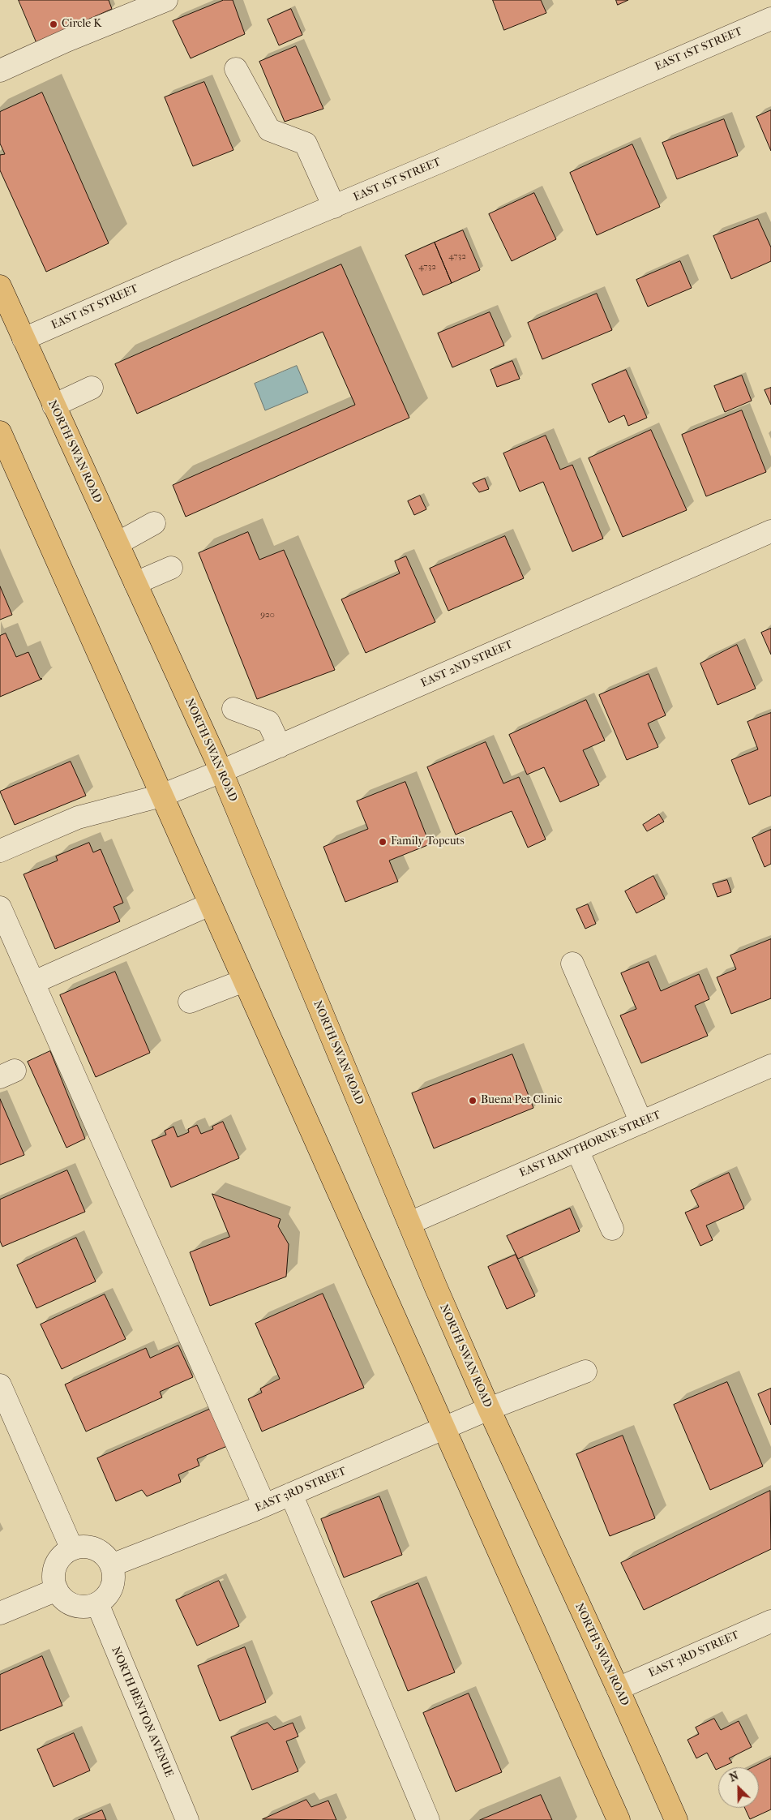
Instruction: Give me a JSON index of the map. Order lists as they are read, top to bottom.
{
  "streets": {
    "main road": ["NORTH SWAN ROAD"],
    "street": [
      "EAST 1ST STREET",
      "EAST 2ND STREET",
      "EAST HAWTHORNE STREET",
      "EAST 3RD STREET",
      "NORTH BENTON AVENUE"
    ]
  },
  "crossings": [
    ["EAST 1ST STREET", "NORTH SWAN ROAD"],
    ["NORTH SWAN ROAD", "EAST 2ND STREET"],
    ["NORTH SWAN ROAD", "EAST HAWTHORNE STREET"],
    ["NORTH SWAN ROAD", "EAST 3RD STREET"],
    ["EAST 3RD STREET", "NORTH BENTON AVENUE"]
  ],
  "places": ["Circle K", "Family Topcuts", "Buena Pet Clinic"],
  "house_numbers": ["4732", "4732", "920"],
  "north": "top left"
}
